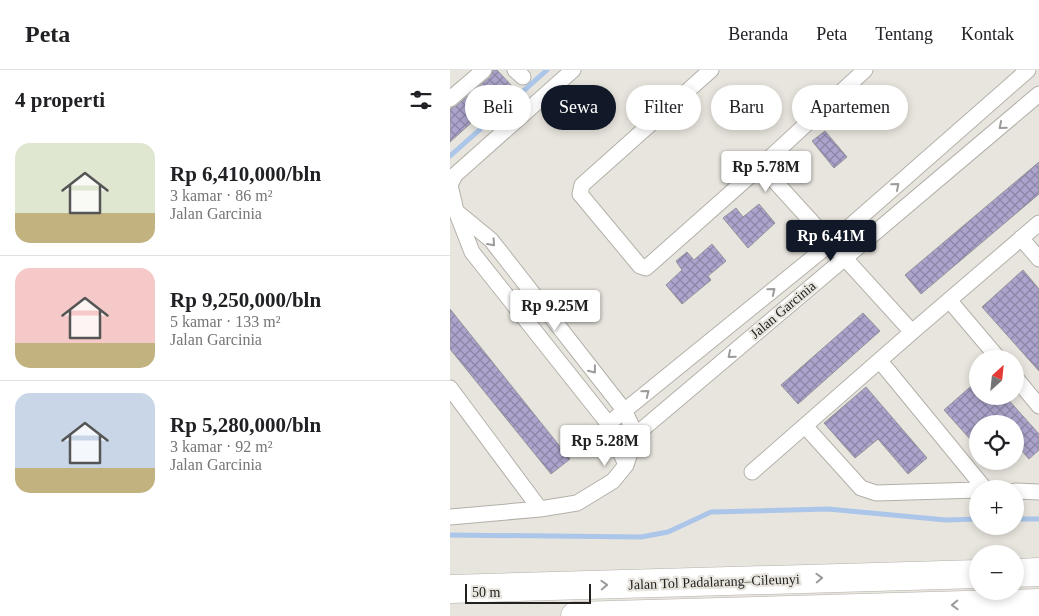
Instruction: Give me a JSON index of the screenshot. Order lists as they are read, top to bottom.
{
  "streets": {
    "highway": ["Jalan Tol Padalarang–Cileunyi"],
    "street": ["Jalan Garcinia"]
  },
  "scale_bar": "50 m",
  "north": "top right",
  "page": {
    "header": "Peta",
    "nav": [
      "Beranda",
      "Peta",
      "Tentang",
      "Kontak"
    ],
    "heading": "4 properti",
    "chip": [
      "Beli",
      "Sewa",
      "Filter",
      "Baru",
      "Apartemen"
    ],
    "list": [
      {
        "name": "Rp 6,410,000/bln",
        "note": "3 kamar · 86 m² · Jalan Garcinia"
      },
      {
        "name": "Rp 9,250,000/bln",
        "note": "5 kamar · 133 m² · Jalan Garcinia"
      },
      {
        "name": "Rp 5,280,000/bln",
        "note": "3 kamar · 92 m² · Jalan Garcinia"
      }
    ],
    "price": [
      "Rp 5.78M",
      "Rp 6.41M",
      "Rp 9.25M",
      "Rp 5.28M"
    ],
    "map_buttons": ["+", "−"],
    "scale": "50 m"
  }
}
